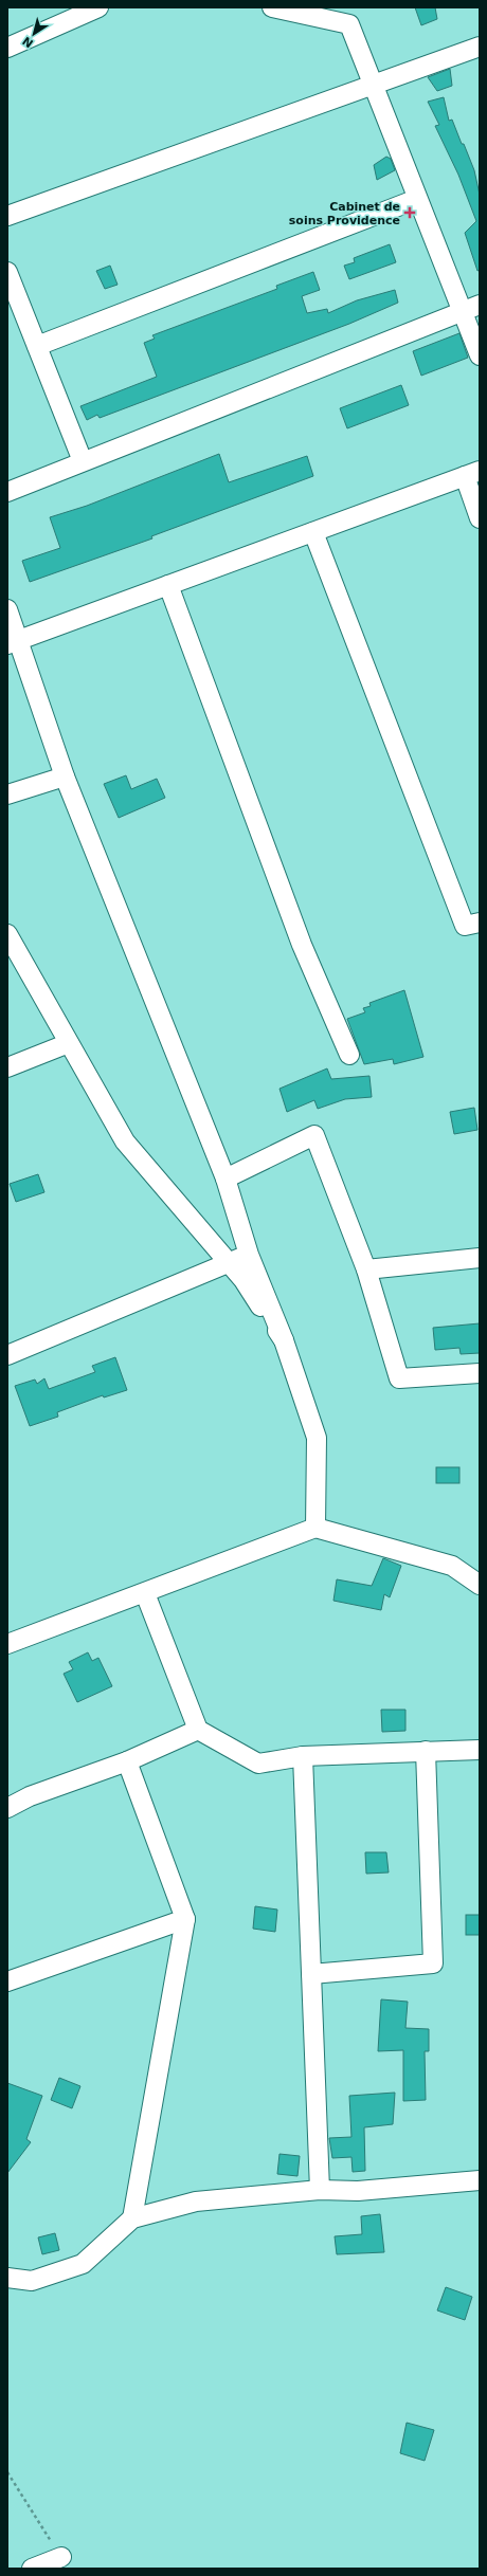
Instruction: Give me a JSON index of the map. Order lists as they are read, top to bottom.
{
  "places": {
    "health": ["Cabinet de soins Providence"]
  },
  "north": "bottom left"
}
